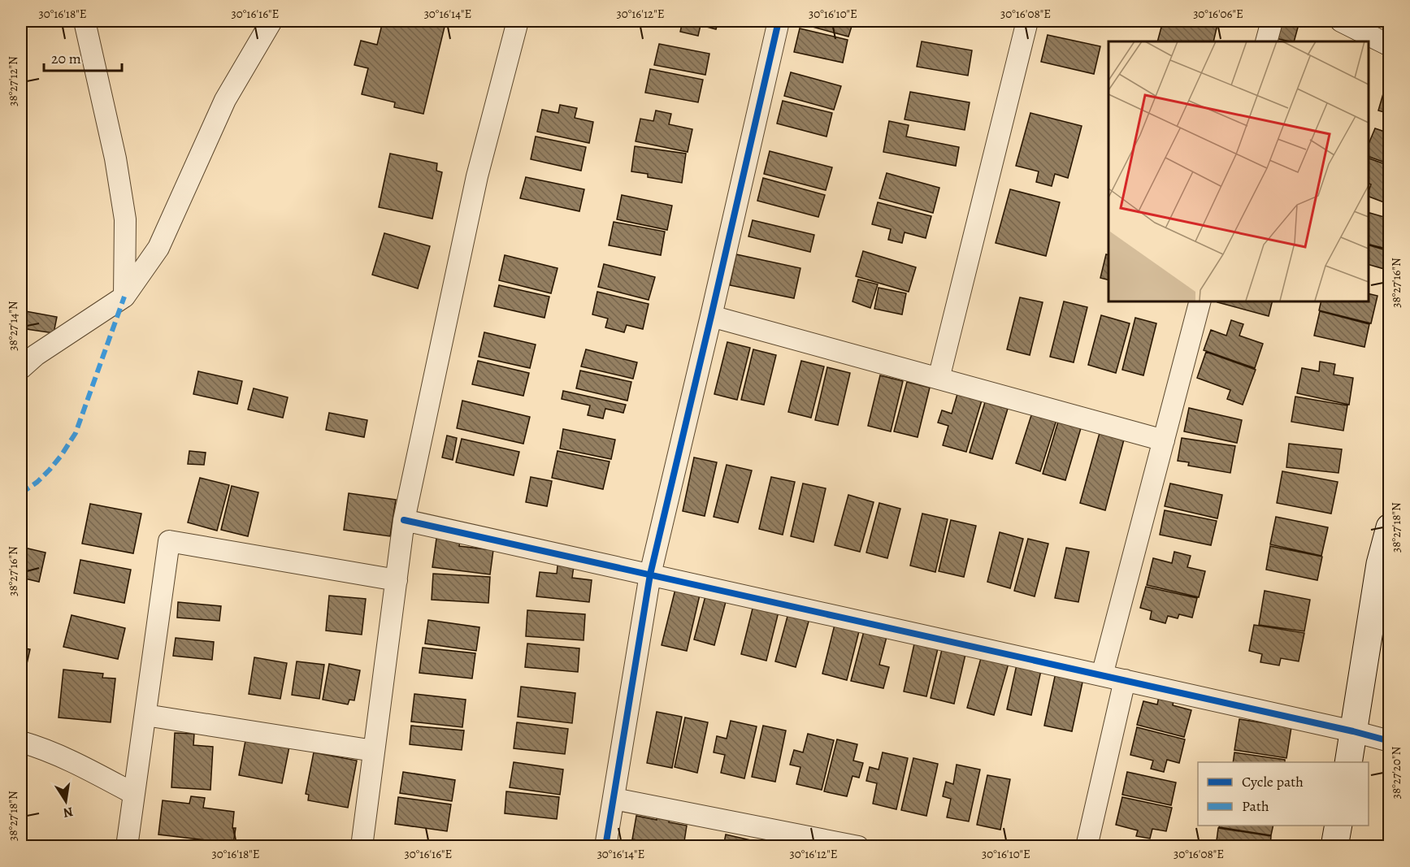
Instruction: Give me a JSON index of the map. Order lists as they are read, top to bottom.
{
  "legend": ["Cycle path", "Path"],
  "scale_bar": "20 m",
  "north": "bottom",
  "coordinates": [
    "30°16'18\"E",
    "30°16'16\"E",
    "30°16'14\"E",
    "30°16'12\"E",
    "30°16'10\"E",
    "30°16'08\"E",
    "30°16'06\"E",
    "38°27'12\"N",
    "38°27'16\"N",
    "38°27'14\"N",
    "38°27'18\"N",
    "38°27'20\"N"
  ]
}
